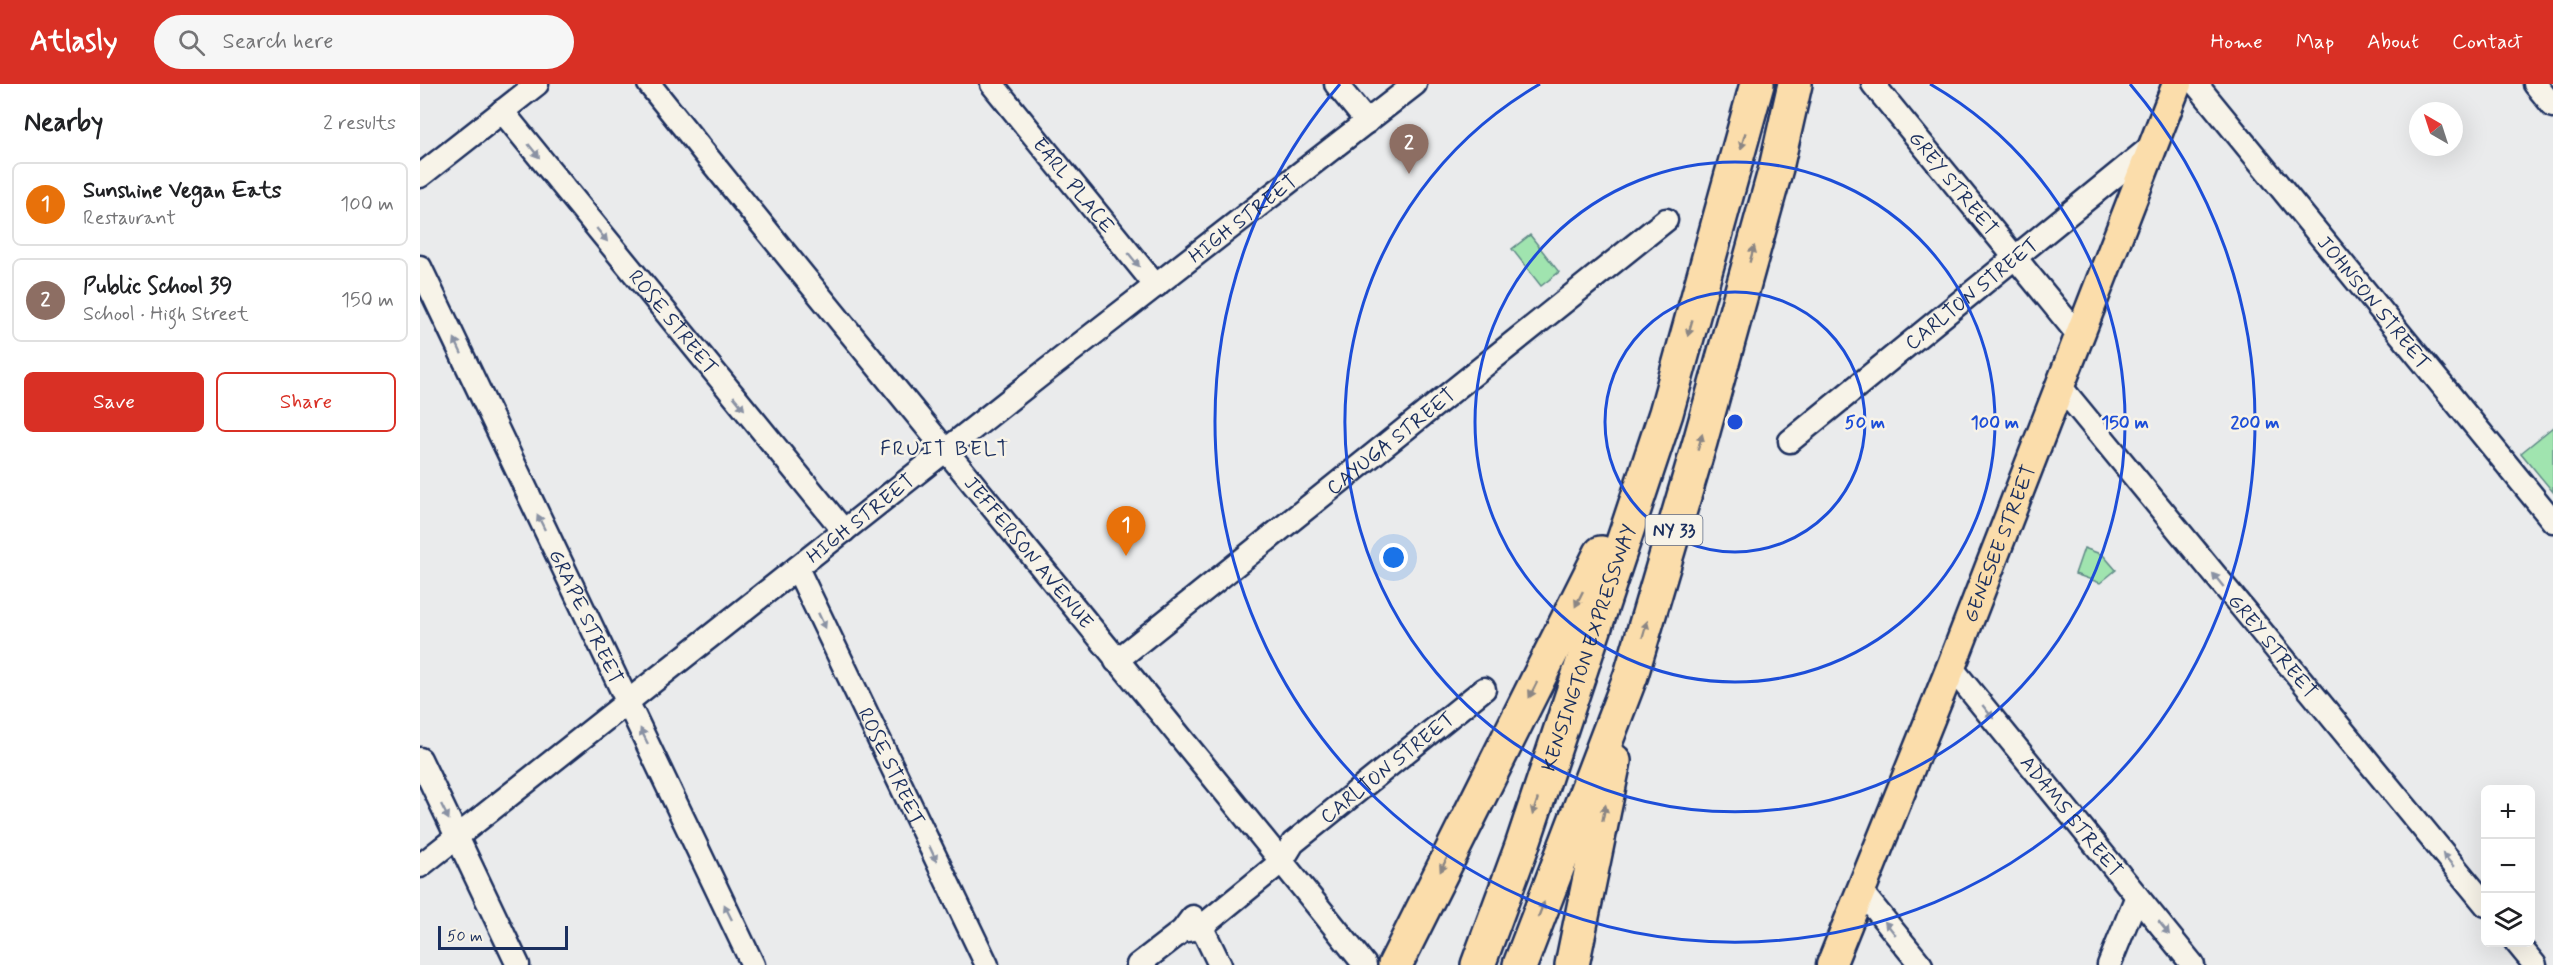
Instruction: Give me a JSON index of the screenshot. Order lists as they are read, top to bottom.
{
  "streets": {
    "highway": ["NY 33", "KENSINGTON EXPRESSWAY"],
    "main road": ["GENESEE STREET"],
    "street": [
      "GREY STREET",
      "EARL PLACE",
      "HIGH STREET",
      "CARLTON STREET",
      "JOHNSON STREET",
      "ROSE STREET",
      "CAYUGA STREET",
      "JEFFERSON AVENUE",
      "GRAPE STREET",
      "ADAMS STREET"
    ]
  },
  "crossings": [
    ["GREY STREET", "CARLTON STREET"],
    ["GREY STREET", "GENESEE STREET"],
    ["EARL PLACE", "HIGH STREET"],
    ["HIGH STREET", "ROSE STREET"],
    ["HIGH STREET", "JEFFERSON AVENUE"],
    ["HIGH STREET", "GRAPE STREET"],
    ["CARLTON STREET", "GENESEE STREET"],
    ["CARLTON STREET", "JEFFERSON AVENUE"],
    ["CAYUGA STREET", "JEFFERSON AVENUE"],
    ["GENESEE STREET", "ADAMS STREET"]
  ],
  "one_way": [
    "GREY STREET",
    "EARL PLACE",
    "ROSE STREET",
    "GRAPE STREET",
    "ADAMS STREET"
  ],
  "districts": ["FRUIT BELT"],
  "scale_bar": "50 m",
  "north": "top left",
  "page": {
    "header": "Atlasly",
    "search": "Search here",
    "nav": [
      "Home",
      "Map",
      "About",
      "Contact"
    ],
    "heading": ["Nearby", "2 results"],
    "pins": ["2", "1"],
    "list": [
      {
        "mark": "1",
        "name": "Sunshine Vegan Eats",
        "note": "Restaurant",
        "value": "100 m"
      },
      {
        "mark": "2",
        "name": "Public School 39",
        "note": "School · High Street",
        "value": "150 m"
      }
    ],
    "buttons": ["Save", "Share"],
    "map_buttons": ["+", "−"],
    "scale": "50 m"
  },
  "rings": [
    "50 m",
    "100 m",
    "150 m",
    "200 m"
  ]
}
